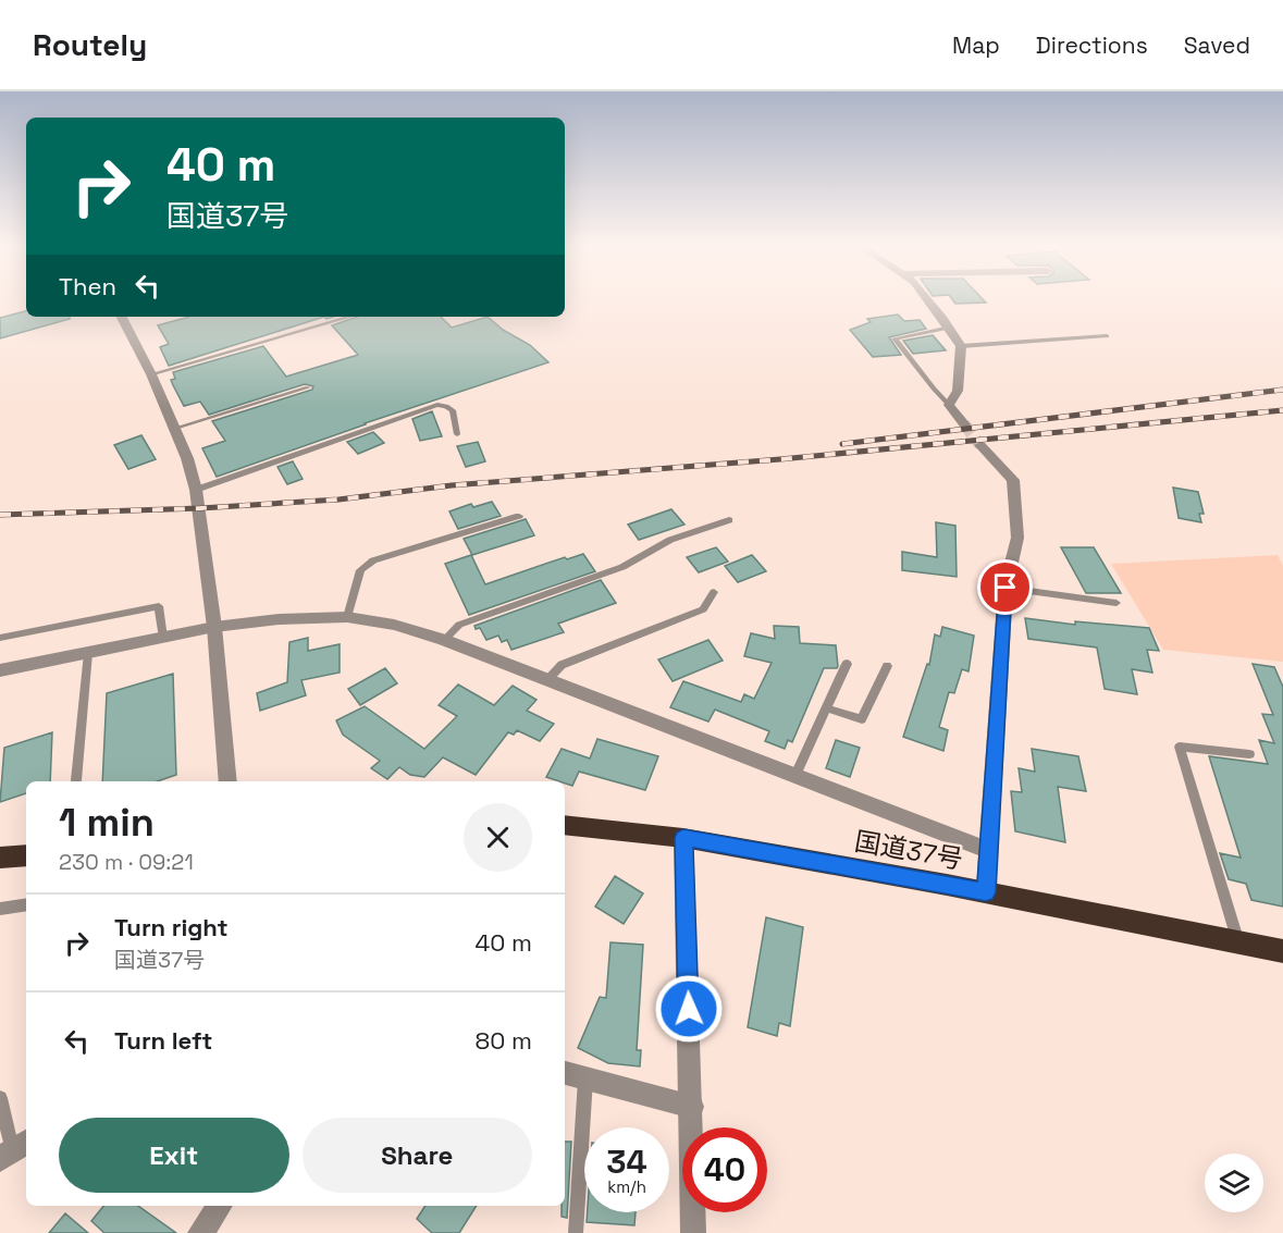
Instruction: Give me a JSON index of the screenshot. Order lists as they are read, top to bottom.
{
  "streets": {
    "highway": ["国道37号"]
  },
  "page": {
    "header": "Routely",
    "nav": ["Map", "Directions", "Saved"],
    "turn": ["40 m", "国道37号"],
    "then": "Then",
    "heading": ["1 min", "230 m · 09:21"],
    "list": [
      {
        "name": "Turn right",
        "note": "国道37号",
        "value": "40 m"
      },
      {
        "name": "Turn left",
        "value": "80 m"
      }
    ],
    "buttons": ["Exit", "Share"],
    "speed": "34 km/h",
    "limit": "40"
  }
}
